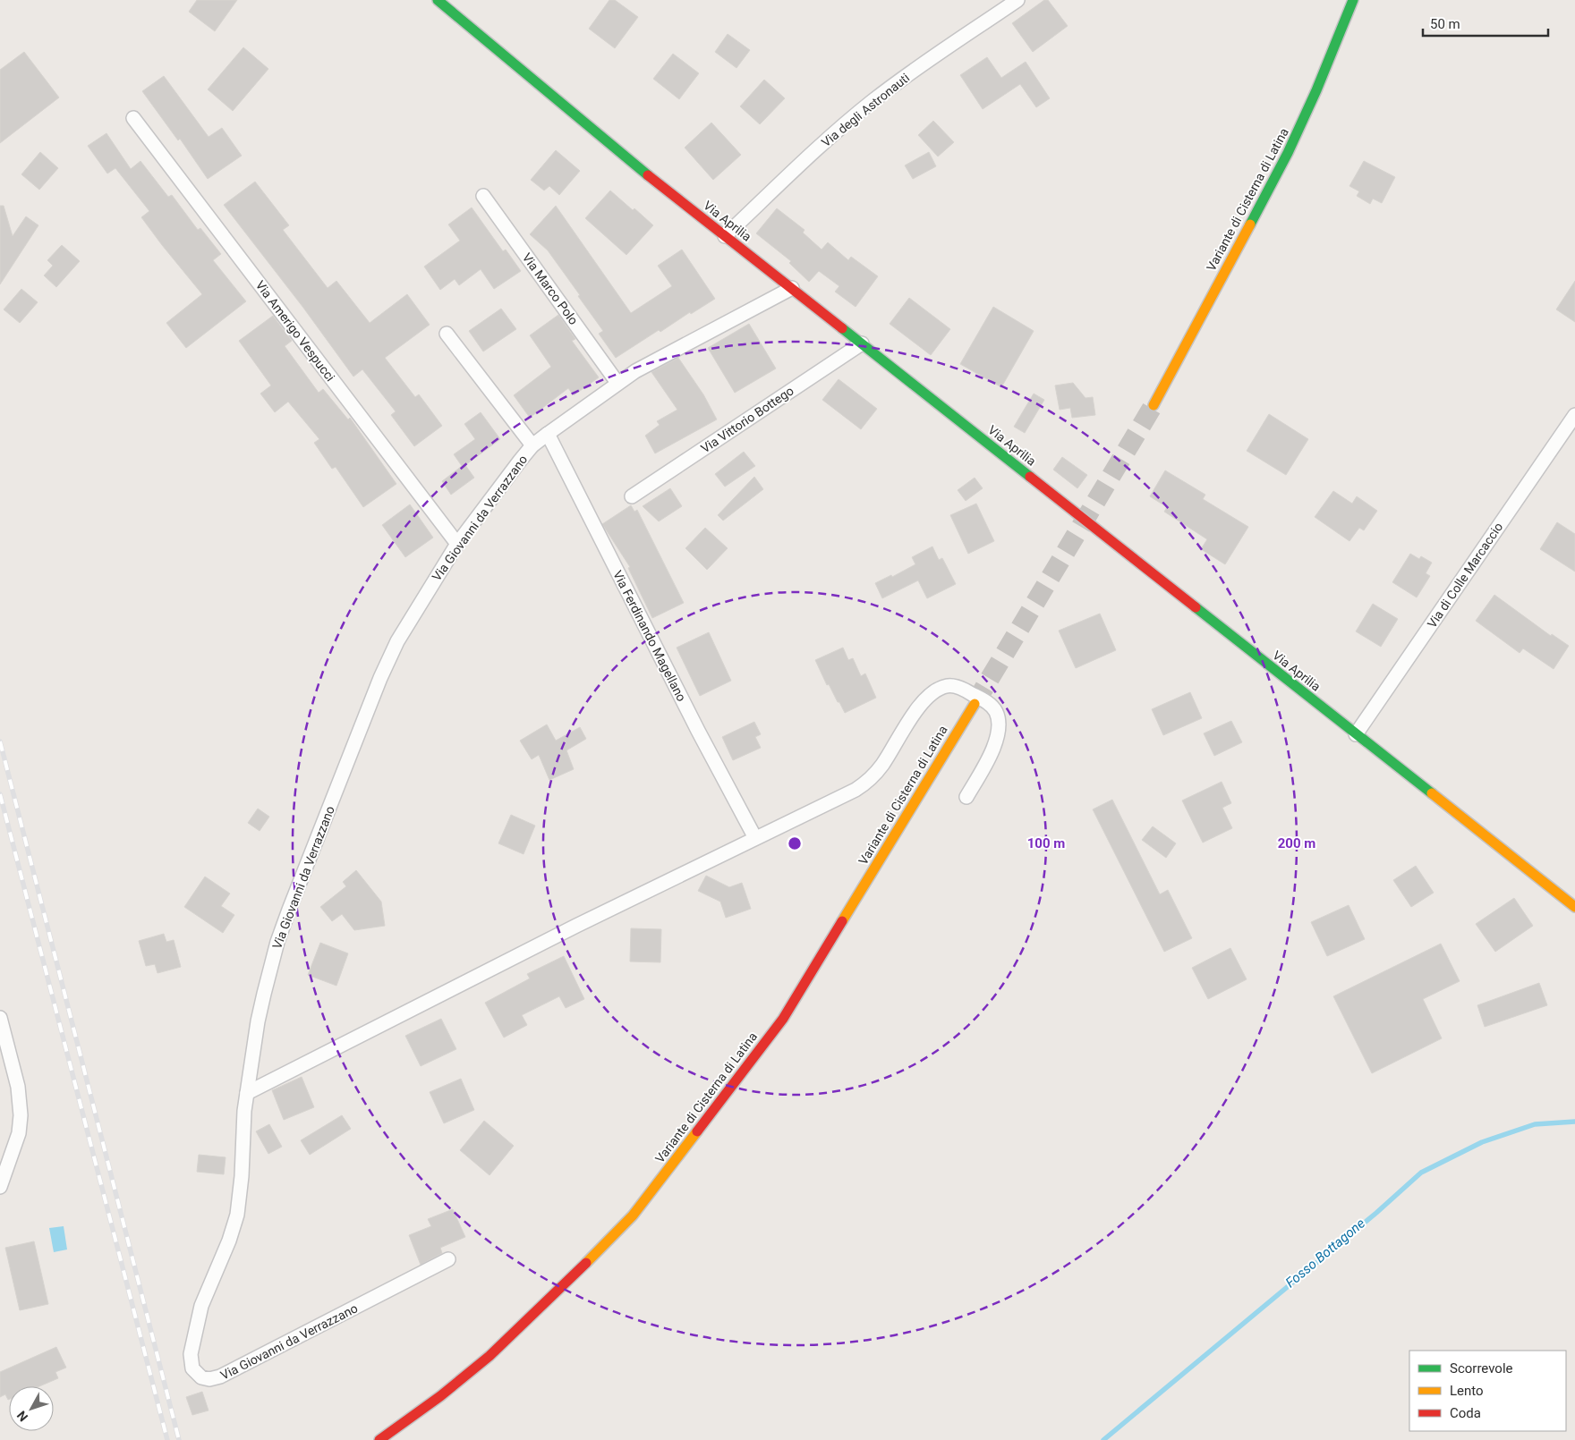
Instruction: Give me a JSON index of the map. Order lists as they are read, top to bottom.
{
  "streets": {
    "street": [
      "Via degli Astronauti",
      "Variante di Cisterna di Latina",
      "Via Aprilia",
      "Via Marco Polo",
      "Via Amerigo Vespucci",
      "Via Vittorio Bottego",
      "Via Giovanni da Verrazzano",
      "Via di Colle Marcaccio",
      "Via Ferdinando Magellano"
    ]
  },
  "crossings": [
    ["Via degli Astronauti", "Via Aprilia"],
    ["Via Aprilia", "Via Vittorio Bottego"],
    ["Via Aprilia", "Via Giovanni da Verrazzano"],
    ["Via Aprilia", "Via di Colle Marcaccio"],
    ["Via Marco Polo", "Via Giovanni da Verrazzano"],
    ["Via Amerigo Vespucci", "Via Giovanni da Verrazzano"],
    ["Via Giovanni da Verrazzano", "Via Ferdinando Magellano"]
  ],
  "water": ["Fosso Bottagone"],
  "legend": ["Scorrevole", "Lento", "Coda"],
  "scale_bar": "50 m",
  "north": "bottom left",
  "rings": ["100 m", "200 m"]
}
